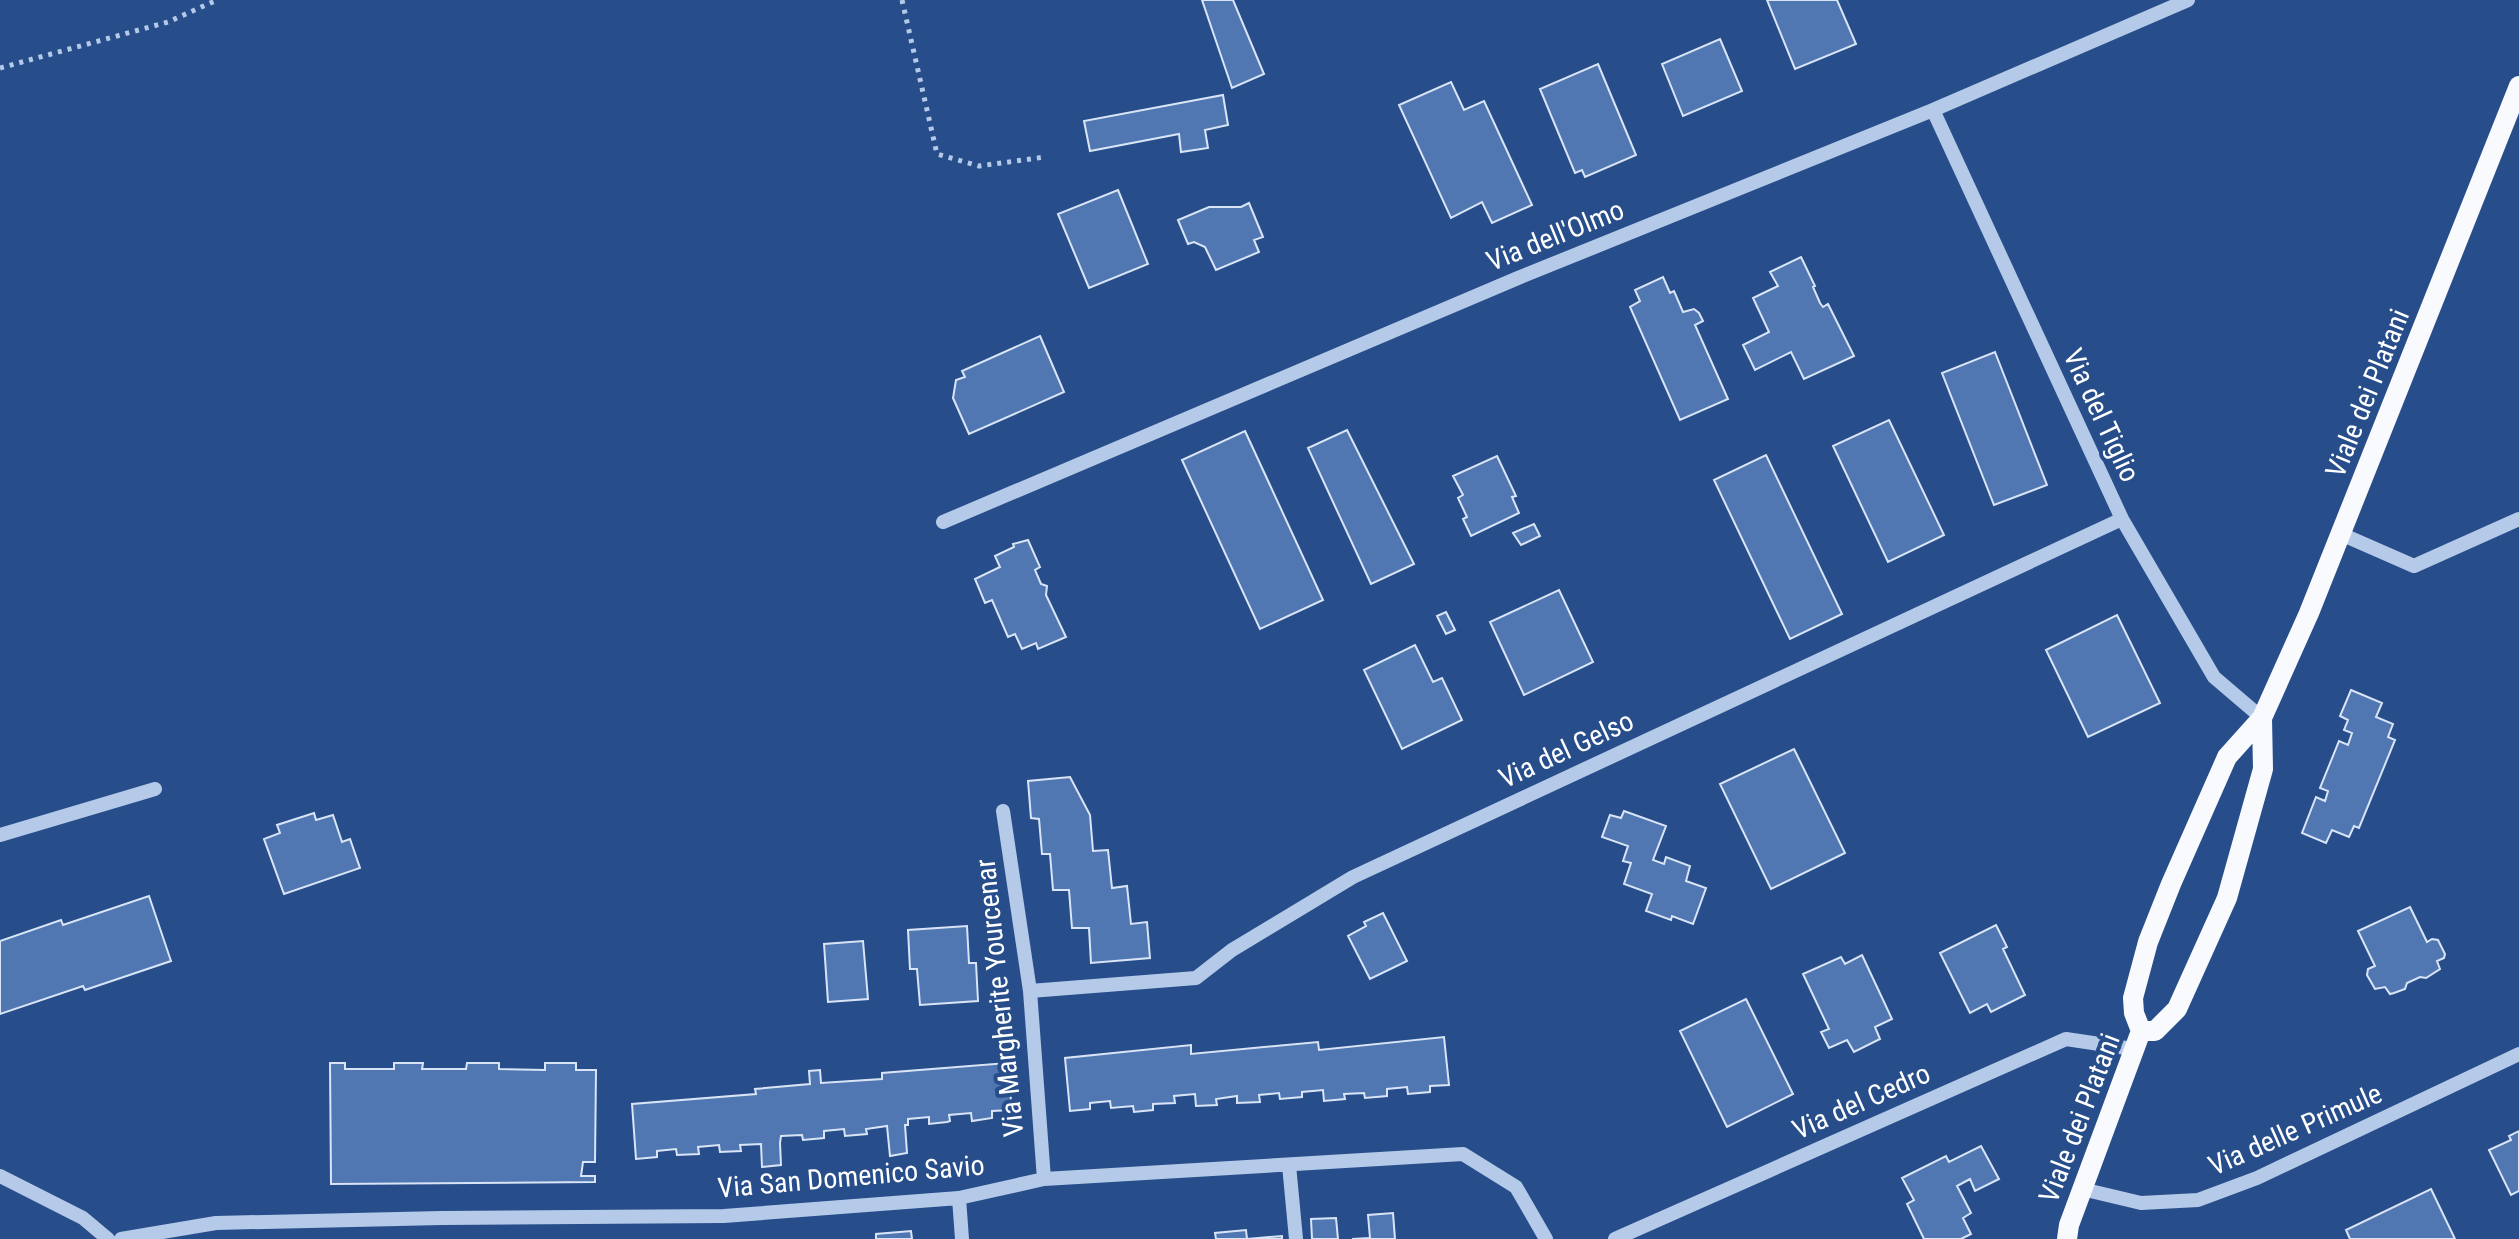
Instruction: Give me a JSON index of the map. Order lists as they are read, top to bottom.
{
  "streets": {
    "main road": ["Viale dei Platani"],
    "street": [
      "Via dell'Olmo",
      "Via del Tiglio",
      "Via del Gelso",
      "Via Margherite Yourcenar",
      "Via del Cedro",
      "Via delle Primule",
      "Via San Domenico Savio"
    ]
  },
  "crossings": [
    ["Via dell'Olmo", "Via del Tiglio"],
    ["Viale dei Platani", "Via del Tiglio"],
    ["Viale dei Platani", "Via del Cedro"],
    ["Viale dei Platani", "Via delle Primule"],
    ["Via del Tiglio", "Via del Gelso"],
    ["Via del Gelso", "Via Margherite Yourcenar"],
    ["Via Margherite Yourcenar", "Via San Domenico Savio"]
  ]
}
